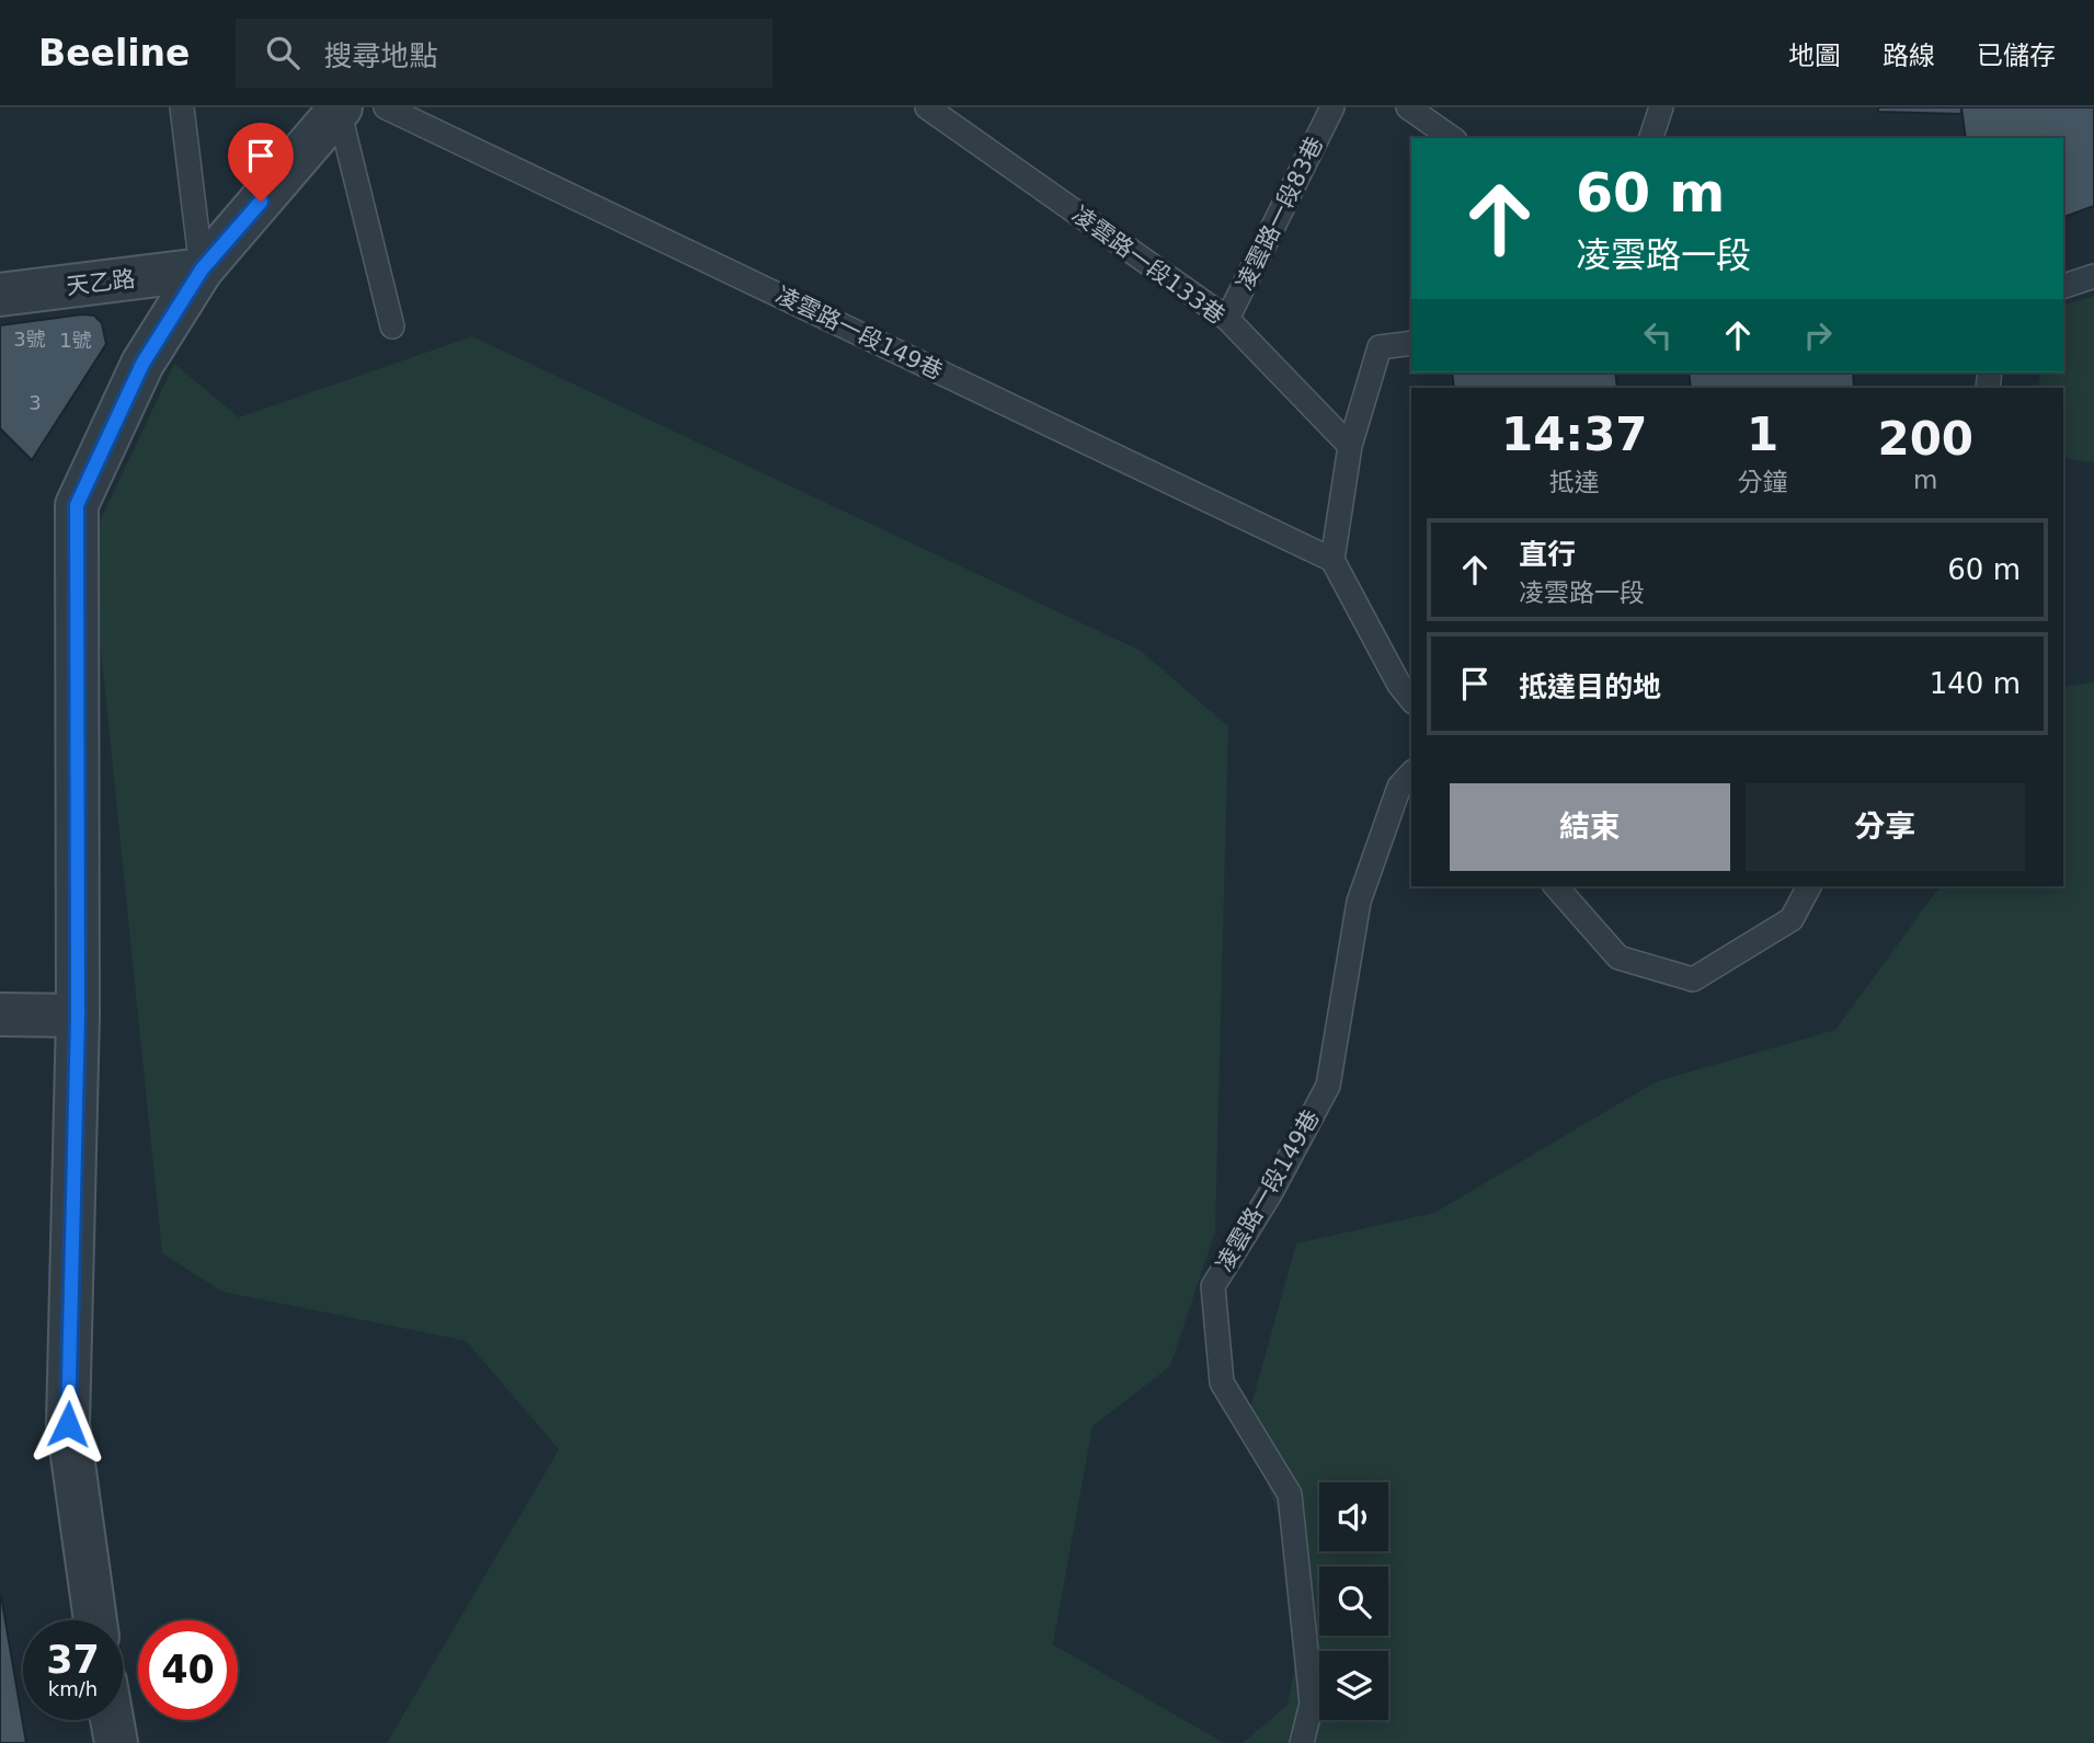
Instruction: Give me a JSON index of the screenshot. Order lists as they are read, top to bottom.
{
  "streets": {
    "street": ["天乙路"],
    "lane": ["凌雲路一段83巷", "凌雲路一段133巷", "凌雲路一段149巷"]
  },
  "crossings": [
    ["凌雲路一段83巷", "凌雲路一段133巷"]
  ],
  "house_numbers": ["3號", "1號", "3"],
  "page": {
    "header": "Beeline",
    "search": "搜尋地點",
    "nav": ["地圖", "路線", "已儲存"],
    "turn": ["60 m", "凌雲路一段"],
    "eta": [
      "14:37",
      "抵達",
      "1",
      "分鐘",
      "200",
      "m"
    ],
    "list": [
      {
        "name": "直行",
        "note": "凌雲路一段",
        "value": "60 m"
      },
      {
        "name": "抵達目的地",
        "value": "140 m"
      }
    ],
    "buttons": ["結束", "分享"],
    "speed": "37 km/h",
    "limit": "40"
  }
}
